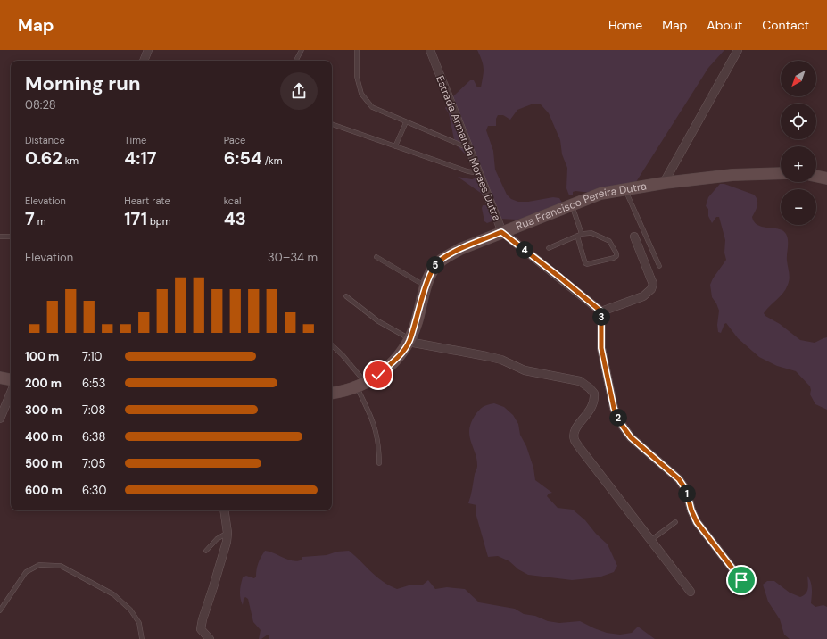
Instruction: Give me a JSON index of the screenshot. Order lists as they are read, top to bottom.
{
  "streets": {
    "main road": ["Rua Francisco Pereira Dutra"],
    "street": ["Estrada Armanda Moraes Dutra"]
  },
  "crossings": [
    ["Estrada Armanda Moraes Dutra", "Rua Francisco Pereira Dutra"]
  ],
  "north": "bottom left",
  "page": {
    "header": "Map",
    "nav": [
      "Home",
      "Map",
      "About",
      "Contact"
    ],
    "map_buttons": ["+", "−"],
    "heading": ["Morning run", "08:28"],
    "stats": [
      ["Distance", "0.62 km"],
      ["Time", "4:17"],
      ["Pace", "6:54 /km"],
      ["Elevation", "7 m"],
      ["Heart rate", "171 bpm"],
      ["kcal", "43"]
    ],
    "pins": [
      "4",
      "5",
      "3",
      "2",
      "1"
    ],
    "chart": ["Elevation", "30–34 m"],
    "list": [
      {
        "name": "100 m",
        "note": "7:10"
      },
      {
        "name": "200 m",
        "note": "6:53"
      },
      {
        "name": "300 m",
        "note": "7:08"
      },
      {
        "name": "400 m",
        "note": "6:38"
      },
      {
        "name": "500 m",
        "note": "7:05"
      },
      {
        "name": "600 m",
        "note": "6:30"
      }
    ]
  }
}
